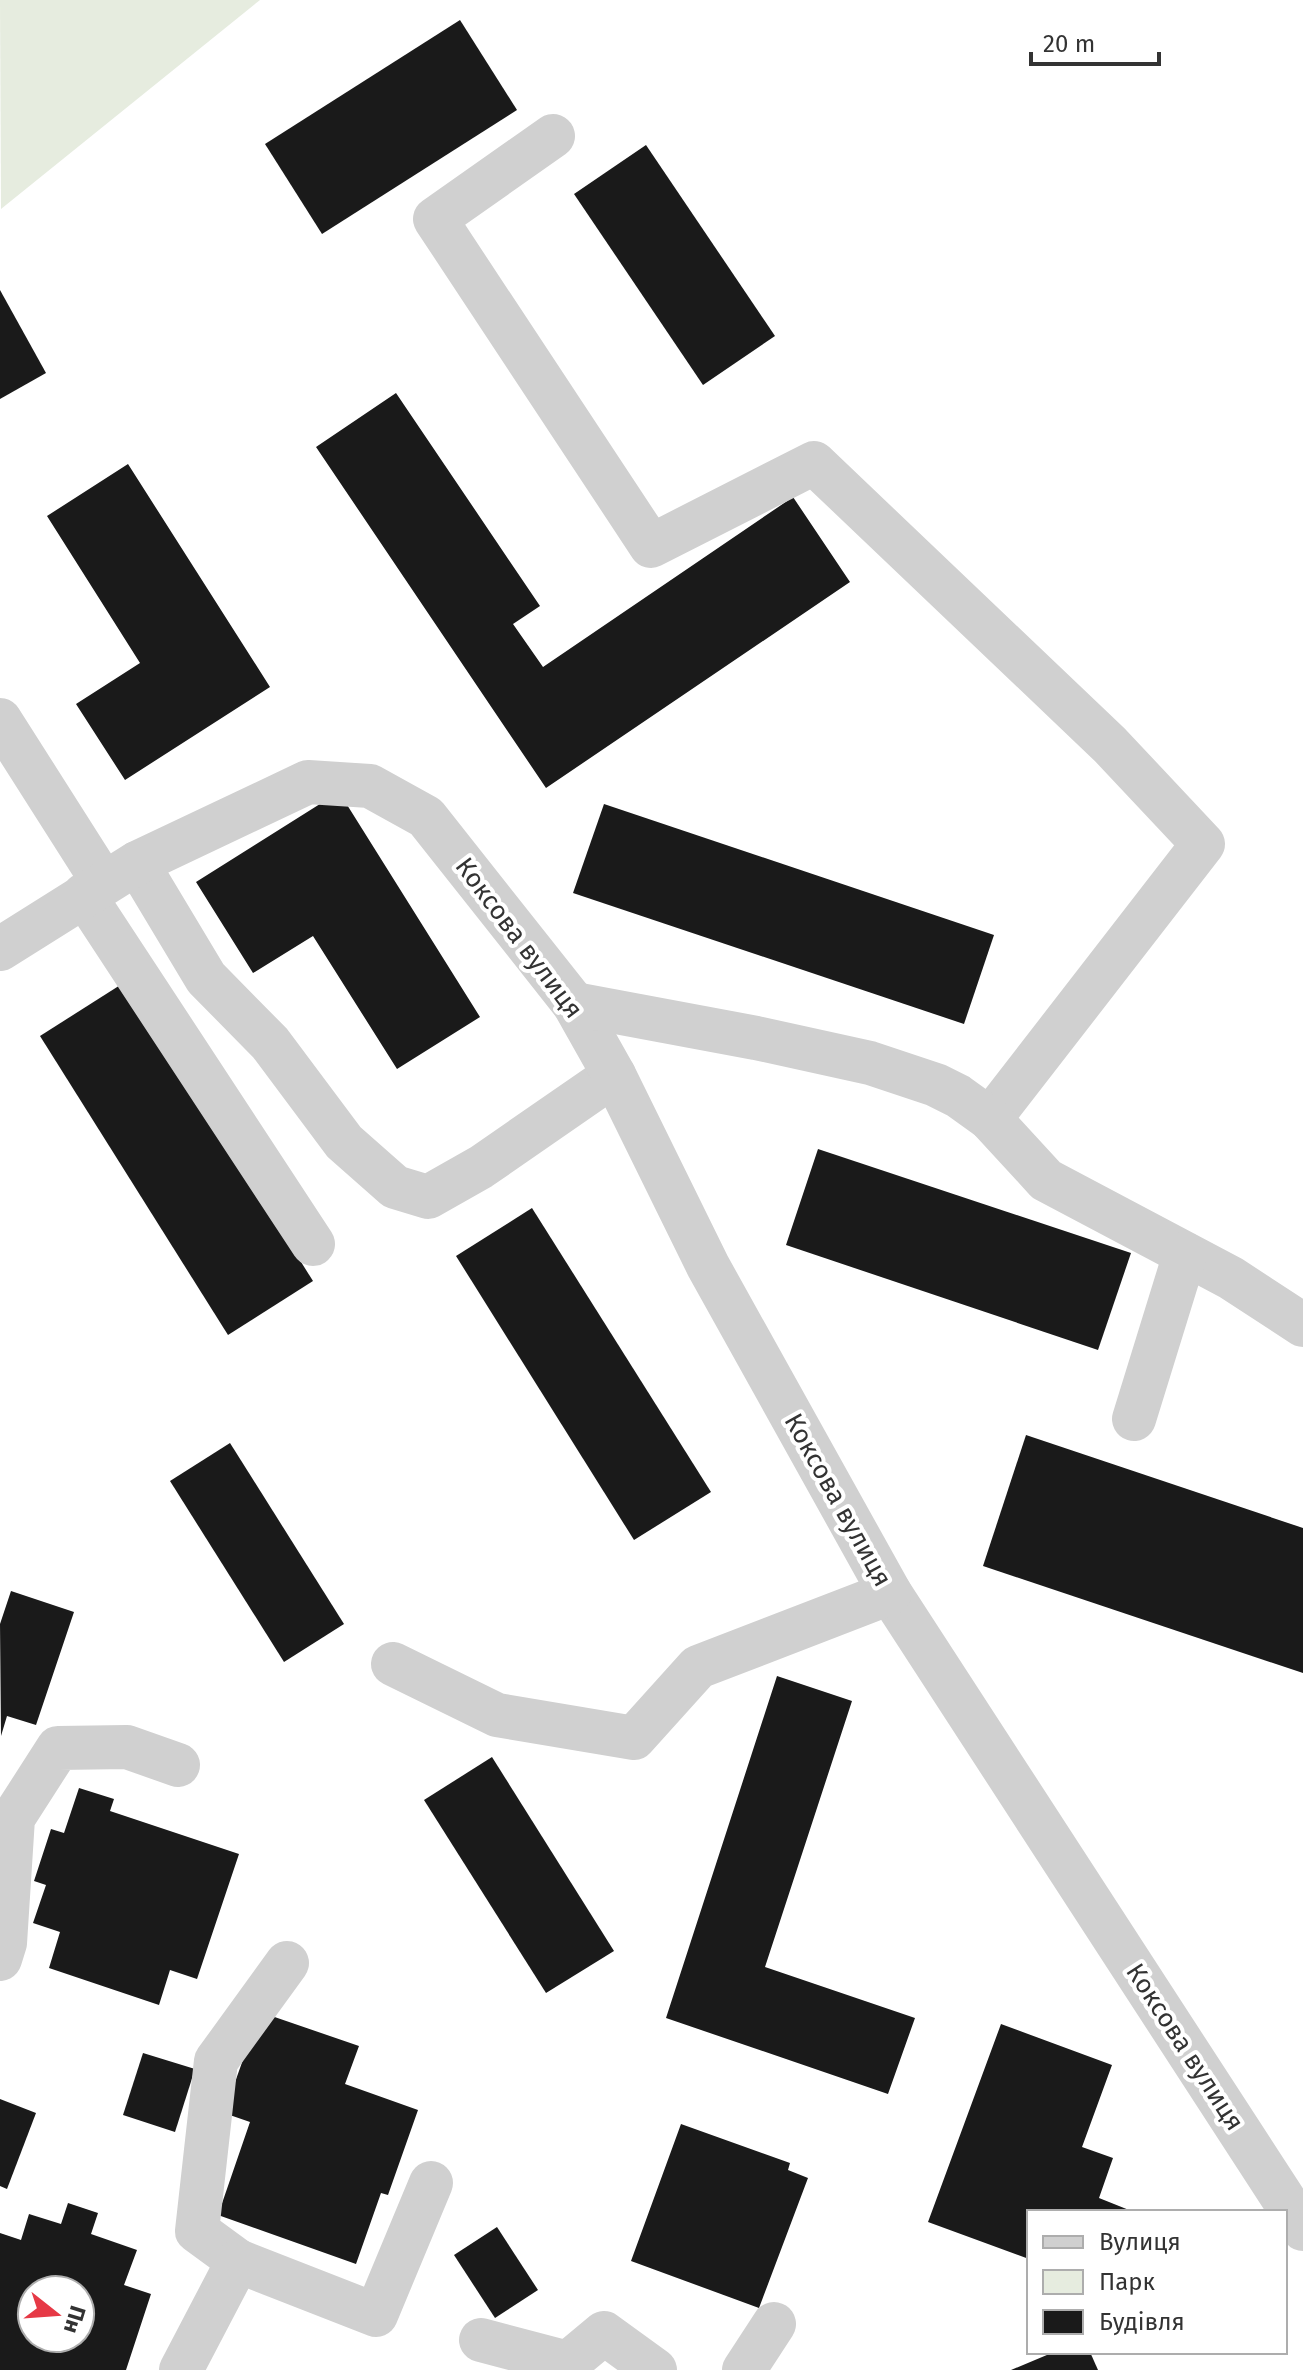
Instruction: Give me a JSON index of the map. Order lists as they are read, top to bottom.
{
  "streets": {
    "street": ["Коксова вулиця"]
  },
  "legend": ["Вулиця", "Парк", "Будівля"],
  "scale_bar": "20 m",
  "north": "right"
}
